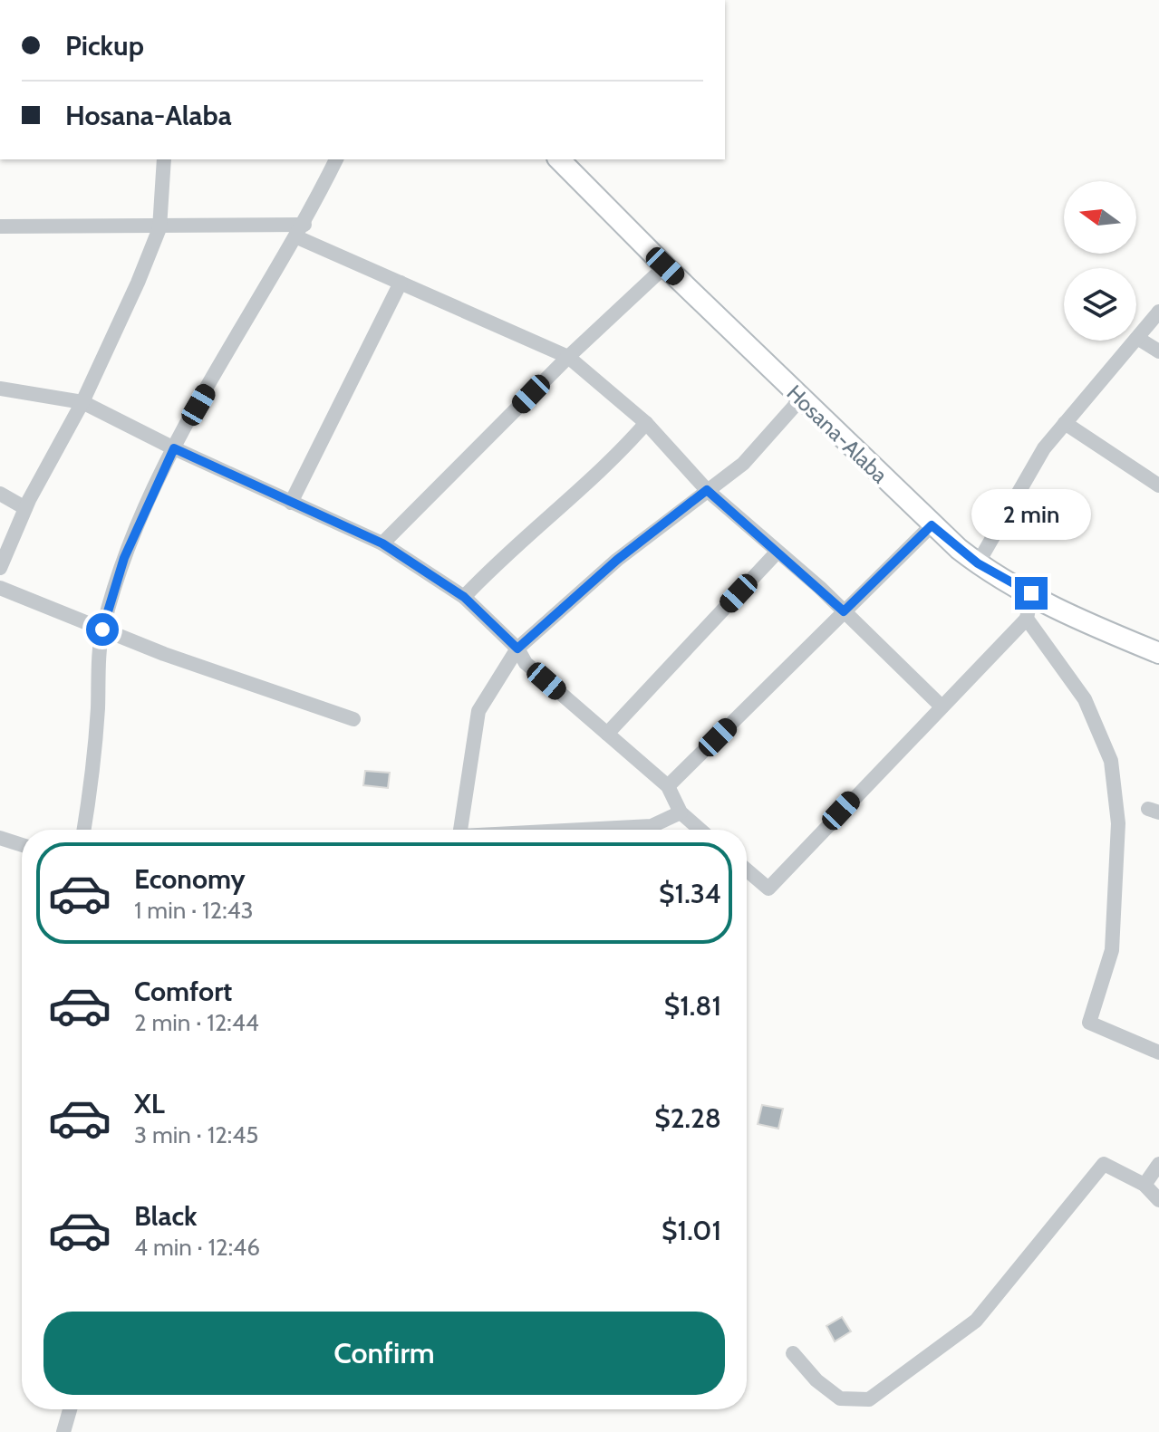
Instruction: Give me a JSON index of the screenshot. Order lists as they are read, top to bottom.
{
  "streets": {
    "main road": ["Hosana-Alaba"]
  },
  "north": "left",
  "page": {
    "banner": ["Pickup", "Hosana-Alaba"],
    "bubble": "2 min",
    "list": [
      {
        "name": "Economy",
        "note": "1 min · 12:43",
        "value": "$1.34"
      },
      {
        "name": "Comfort",
        "note": "2 min · 12:44",
        "value": "$1.81"
      },
      {
        "name": "XL",
        "note": "3 min · 12:45",
        "value": "$2.28"
      },
      {
        "name": "Black",
        "note": "4 min · 12:46",
        "value": "$1.01"
      }
    ],
    "buttons": "Confirm"
  }
}
